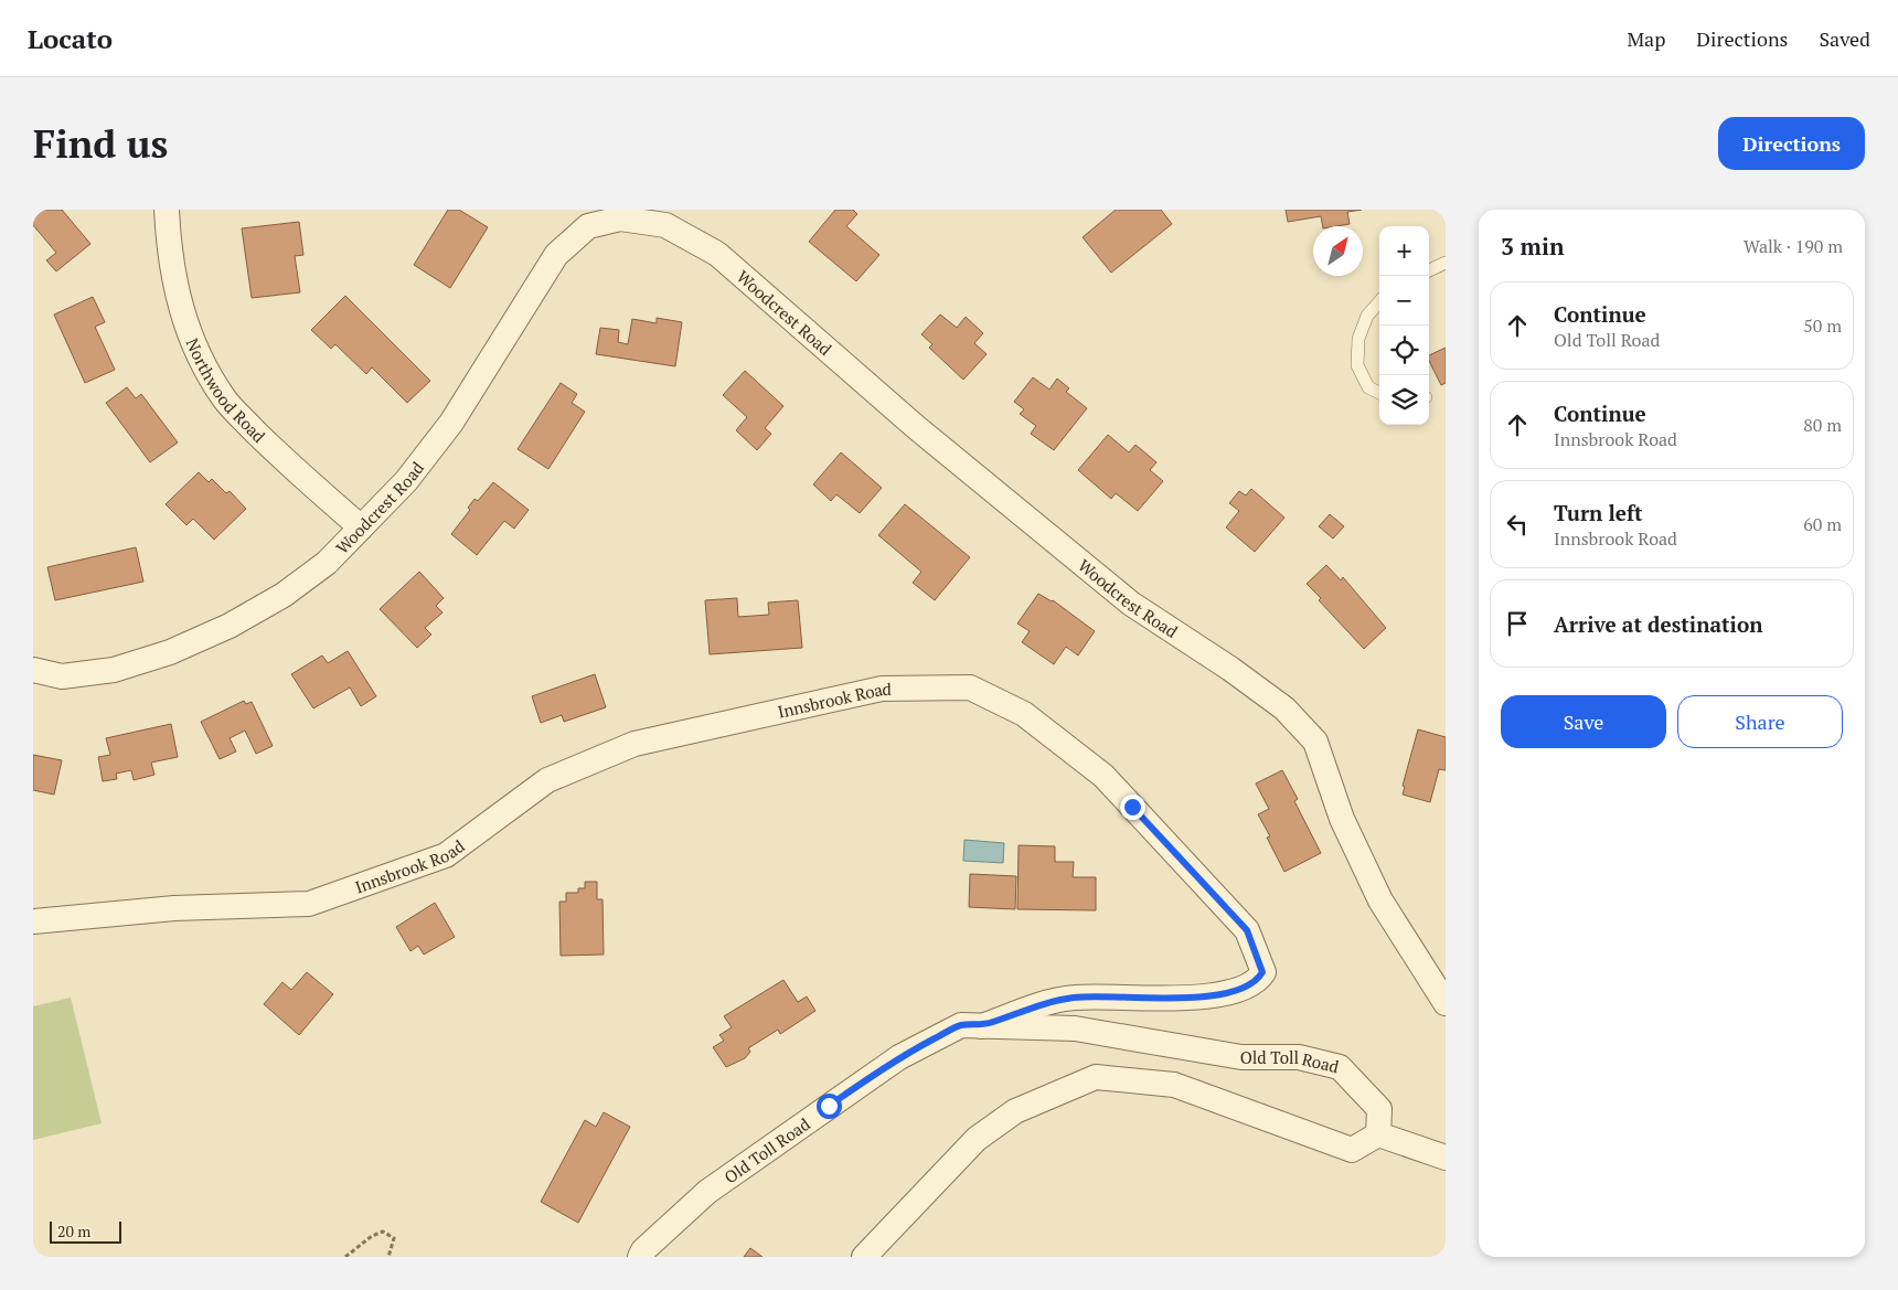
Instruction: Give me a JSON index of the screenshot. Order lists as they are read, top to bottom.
{
  "streets": {
    "street": [
      "Woodcrest Road",
      "Northwood Road",
      "Innsbrook Road",
      "Old Toll Road"
    ]
  },
  "crossings": [
    ["Woodcrest Road", "Northwood Road"],
    ["Innsbrook Road", "Old Toll Road"]
  ],
  "scale_bar": "20 m",
  "north": "top right",
  "page": {
    "header": "Locato",
    "nav": ["Map", "Directions", "Saved"],
    "buttons": [
      "Directions",
      ["Save", "Share"]
    ],
    "title": "Find us",
    "heading": ["3 min", "Walk · 190 m"],
    "map_buttons": ["+", "−"],
    "list": [
      ["Continue", "Old Toll Road", "50 m"],
      ["Continue", "Innsbrook Road", "80 m"],
      ["Turn left", "Innsbrook Road", "60 m"],
      "Arrive at destination"
    ],
    "scale": "20 m"
  }
}
